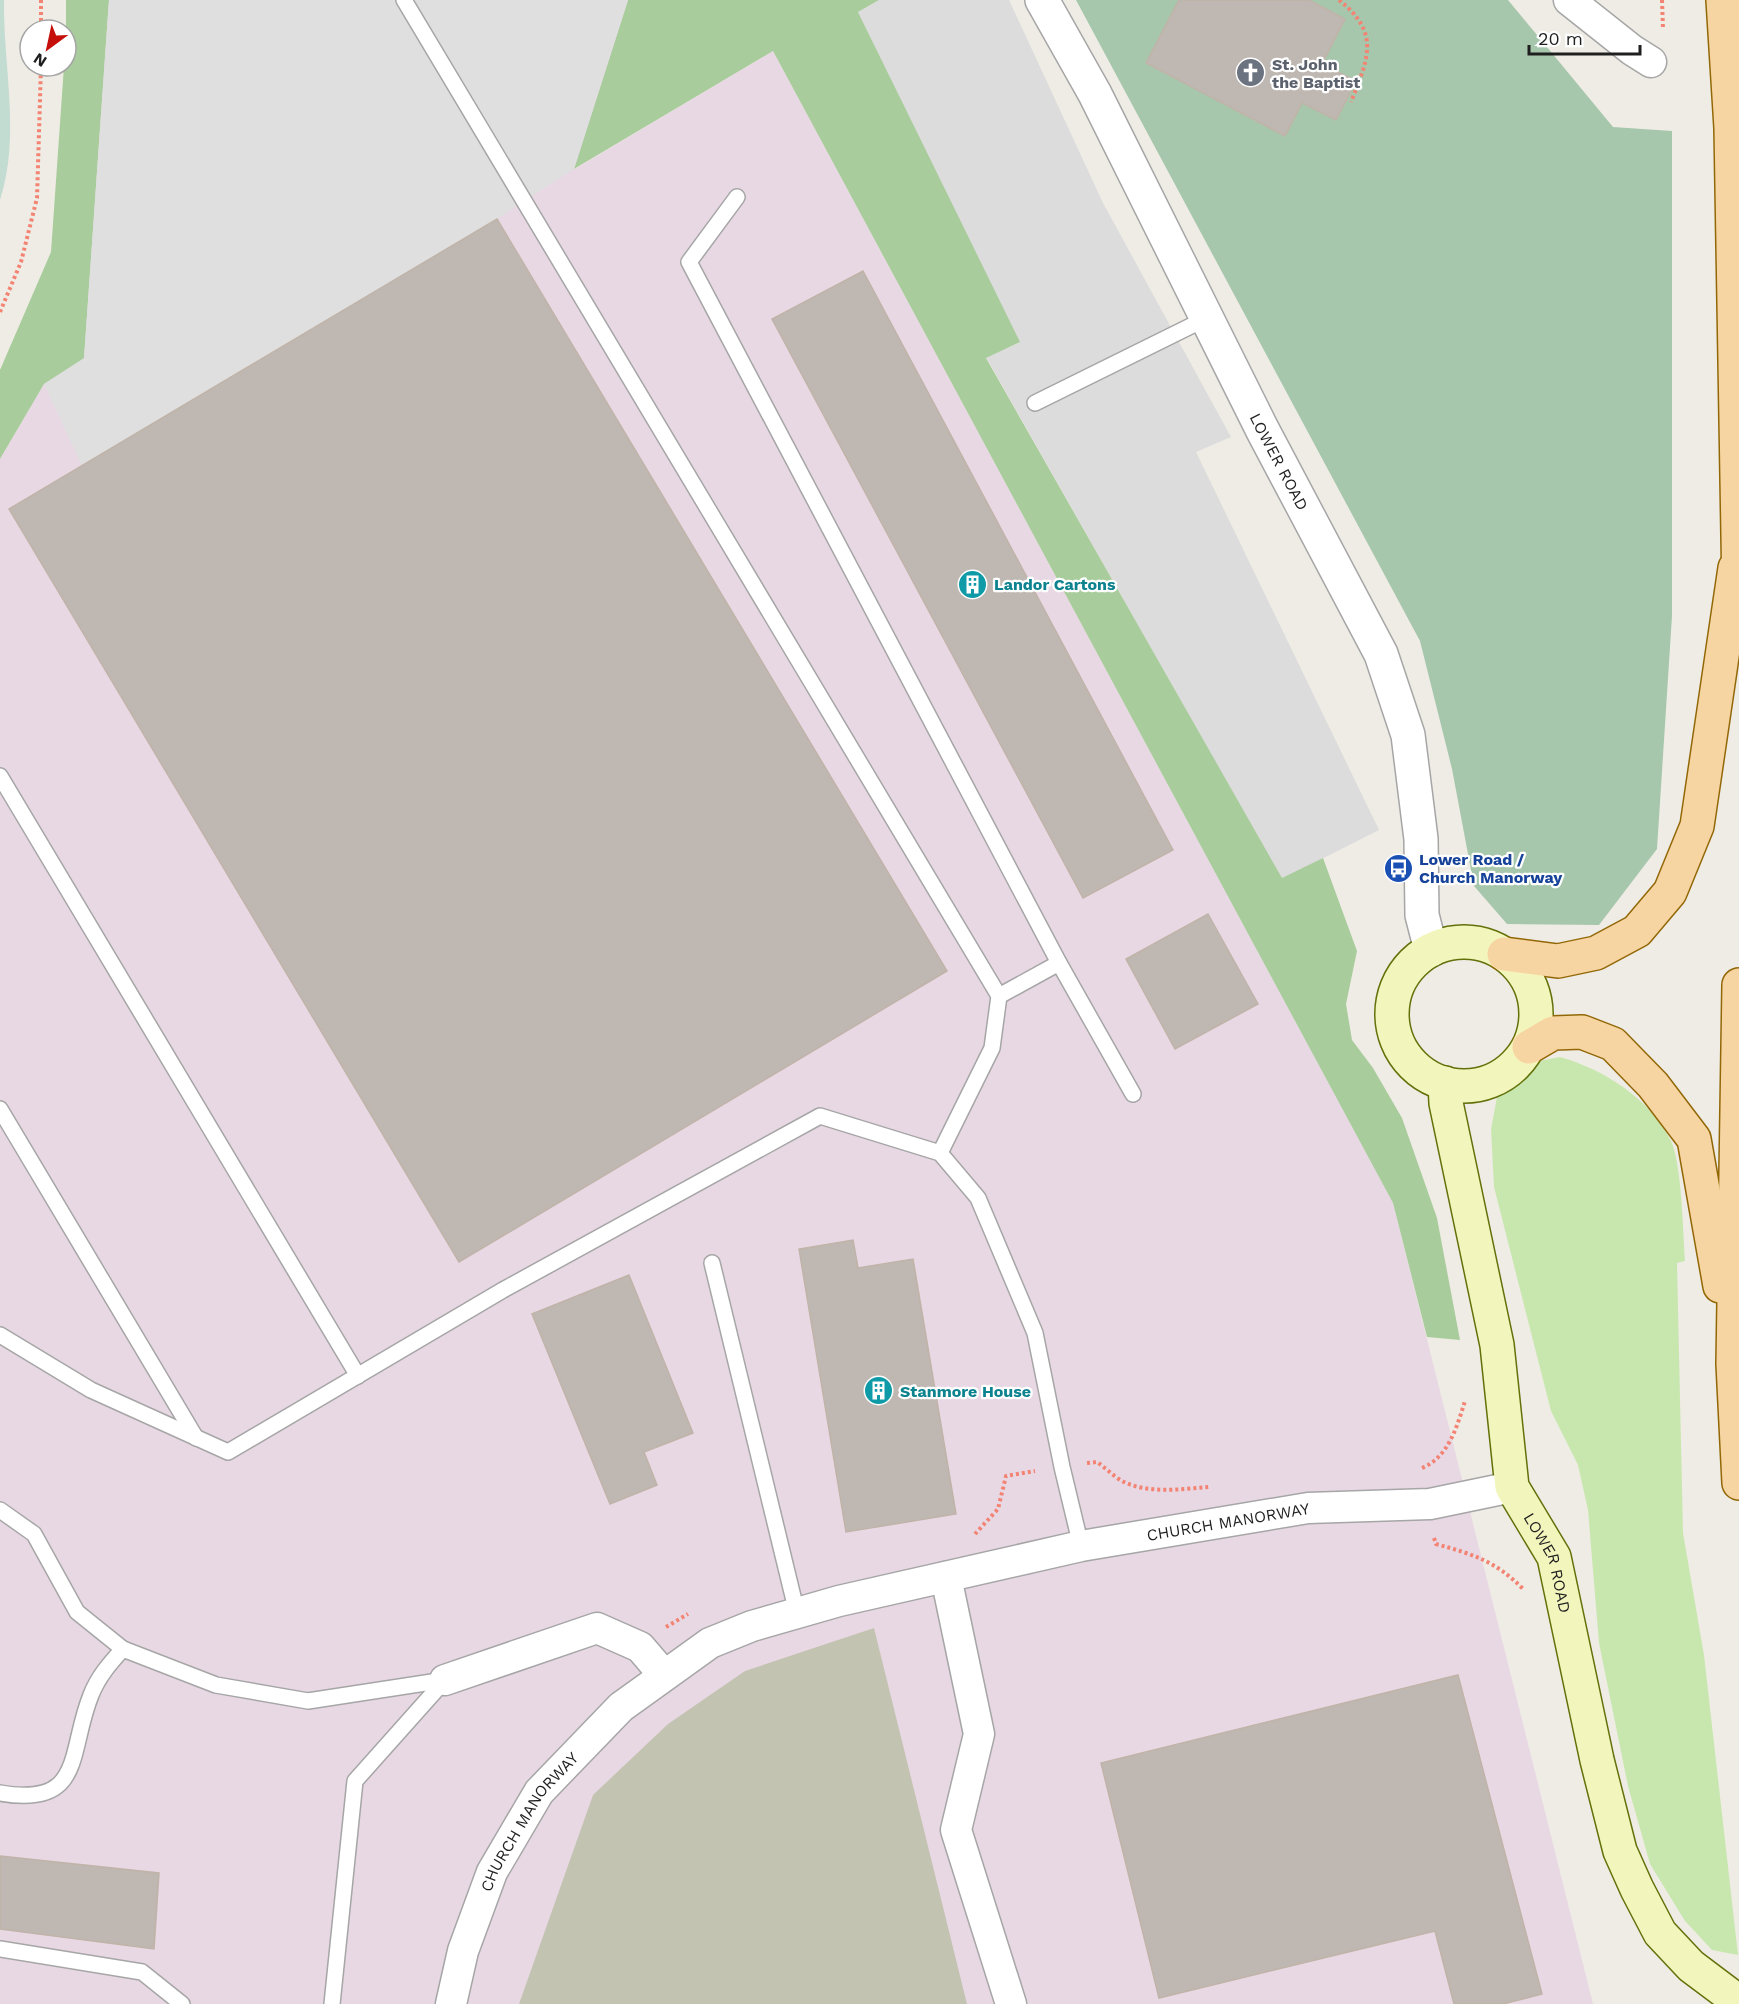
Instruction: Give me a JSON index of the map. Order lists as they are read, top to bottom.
{
  "streets": {
    "main road": ["LOWER ROAD"],
    "street": ["CHURCH MANORWAY"]
  },
  "crossings": [
    ["LOWER ROAD", "CHURCH MANORWAY"]
  ],
  "places": {
    "church": ["St. John the Baptist"],
    "building": ["Landor Cartons", "Stanmore House"],
    "bus stop": ["Lower Road / Church Manorway"]
  },
  "scale_bar": "20 m",
  "north": "bottom left"
}
